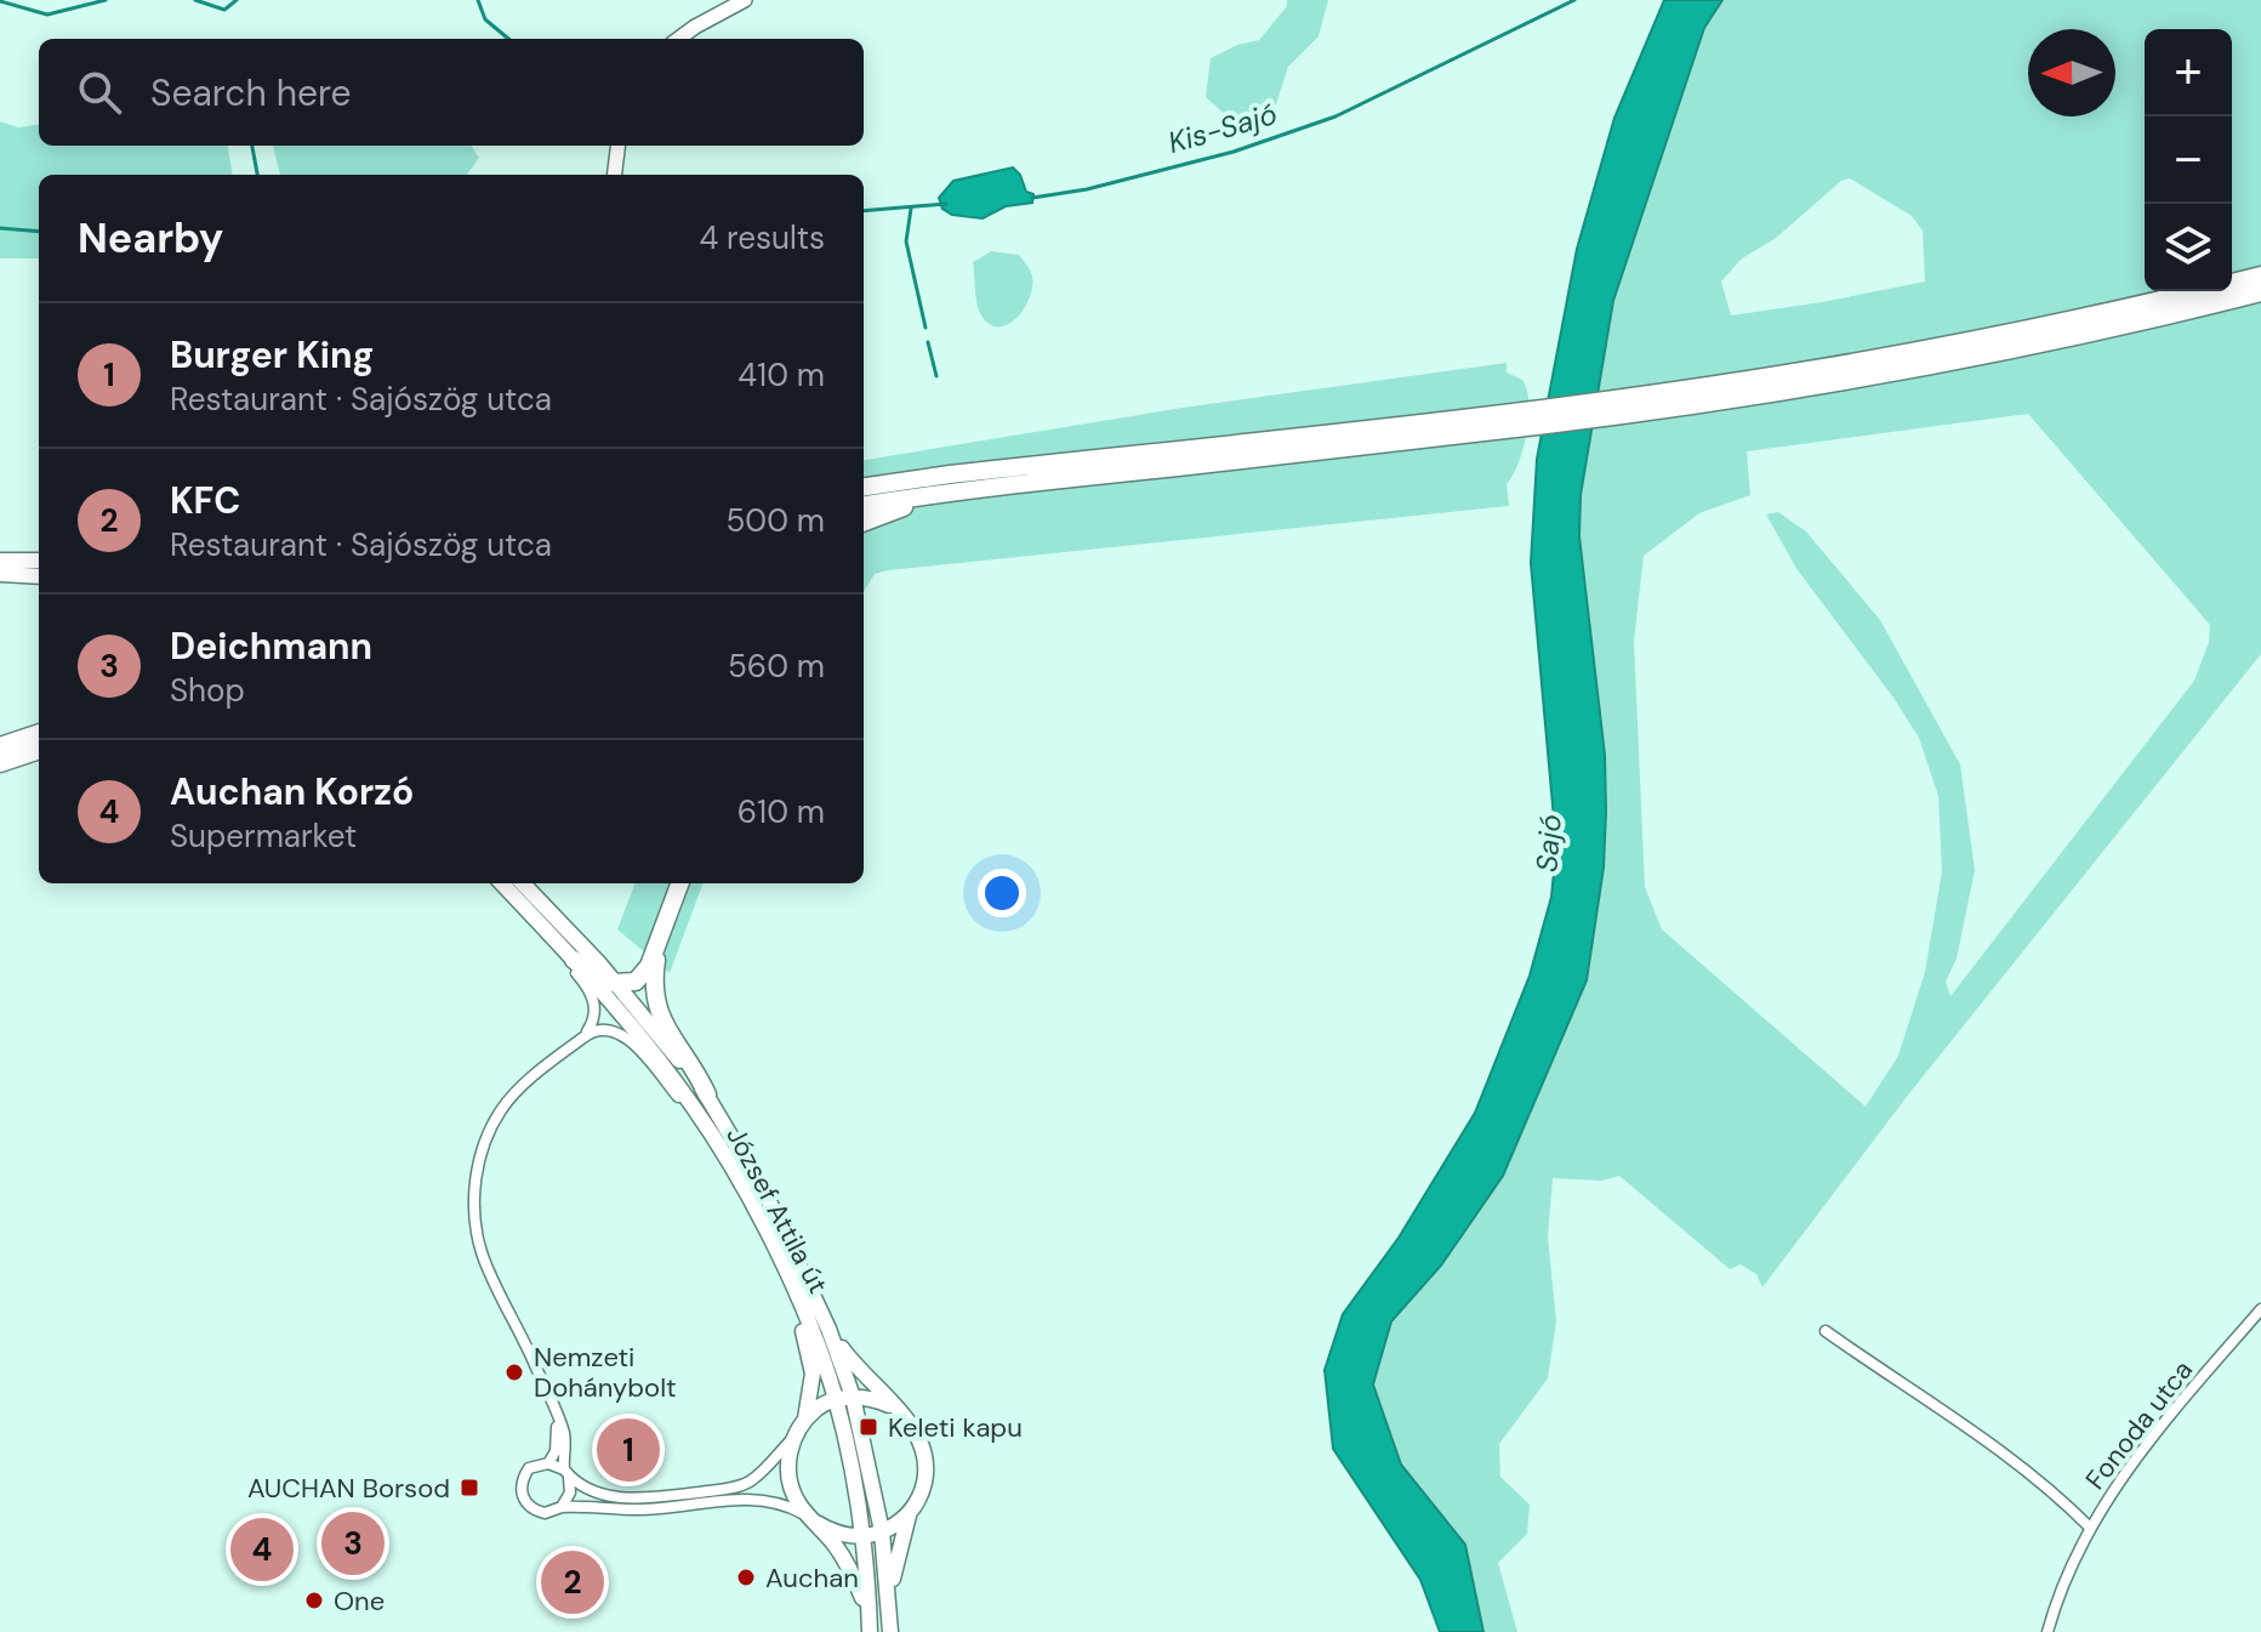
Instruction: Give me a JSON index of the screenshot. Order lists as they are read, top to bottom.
{
  "streets": {
    "main road": ["József Attila út"],
    "street": ["Fonoda utca"]
  },
  "water": ["Kis-Sajó", "Sajó"],
  "places": {
    "other": ["Nemzeti Dohánybolt", "Auchan", "One"],
    "transit": ["Keleti kapu", "AUCHAN Borsod"]
  },
  "north": "left",
  "page": {
    "map_buttons": ["+", "−"],
    "search": "Search here",
    "heading": ["Nearby", "4 results"],
    "list": [
      {
        "mark": "1",
        "name": "Burger King",
        "note": "Restaurant · Sajószög utca",
        "value": "410 m"
      },
      {
        "mark": "2",
        "name": "KFC",
        "note": "Restaurant · Sajószög utca",
        "value": "500 m"
      },
      {
        "mark": "3",
        "name": "Deichmann",
        "note": "Shop",
        "value": "560 m"
      },
      {
        "mark": "4",
        "name": "Auchan Korzó",
        "note": "Supermarket",
        "value": "610 m"
      }
    ],
    "pins": [
      "1",
      "3",
      "4",
      "2"
    ]
  }
}
